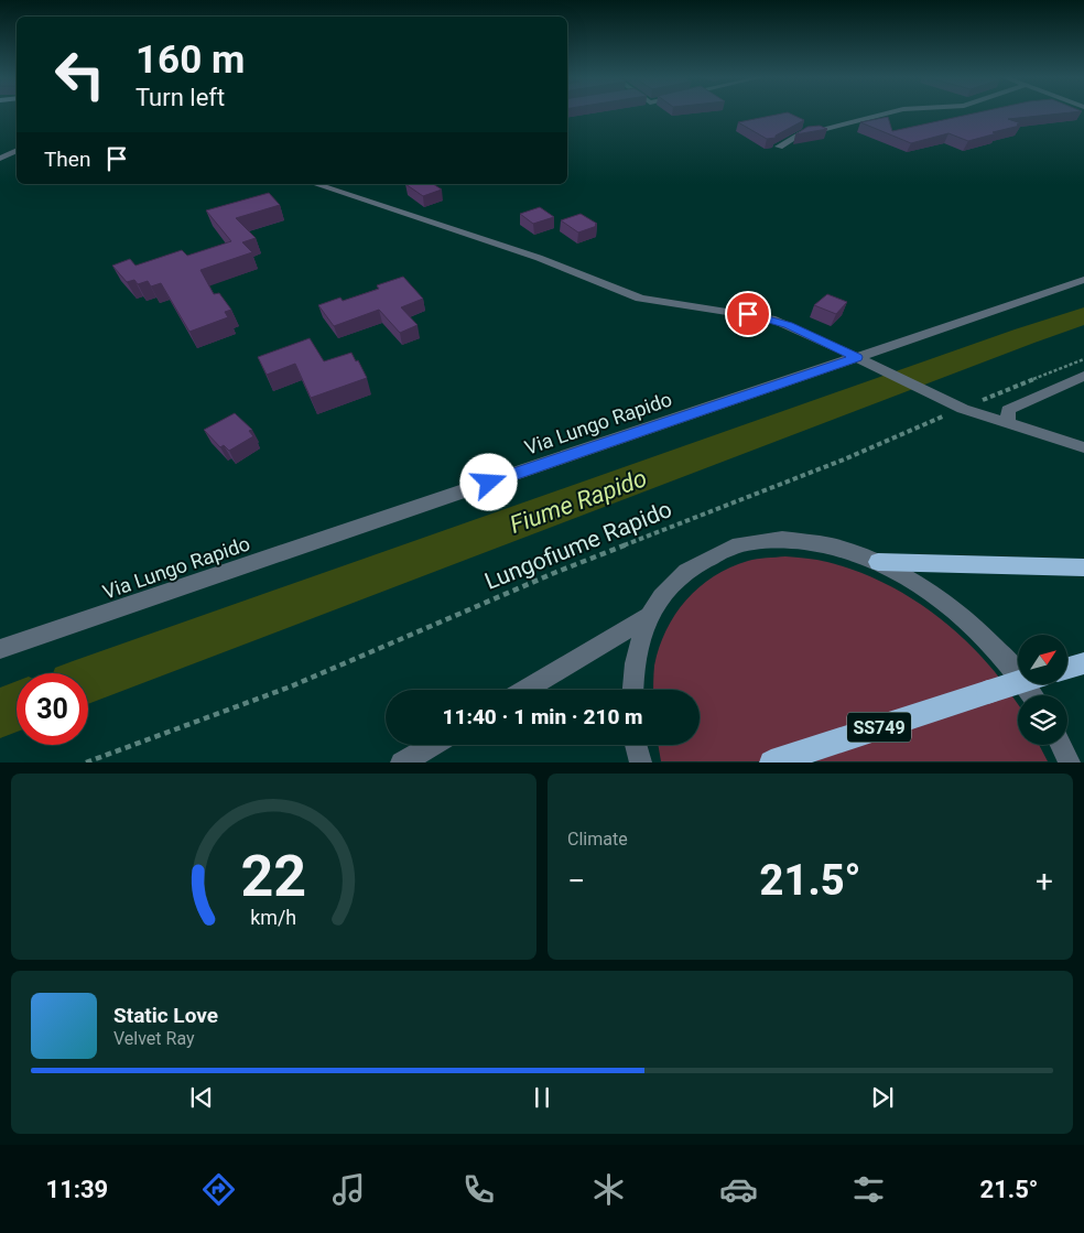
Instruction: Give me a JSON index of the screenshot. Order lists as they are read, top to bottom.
{
  "streets": {
    "highway": ["SS749"],
    "street": ["Via Lungo Rapido"],
    "path": ["Lungofiume Rapido"]
  },
  "water": ["Fiume Rapido"],
  "north": "top right",
  "page": {
    "turn": ["160 m", "Turn left"],
    "then": "Then",
    "limit": "30",
    "trip": "11:40 · 1 min · 210 m",
    "tile": "Climate",
    "heat": ["−", "21.5°", "+"],
    "song": ["Static Love", "Velvet Ray"],
    "tabs": ["11:39", "21.5°"],
    "gauge": ["22", "km/h"]
  }
}
